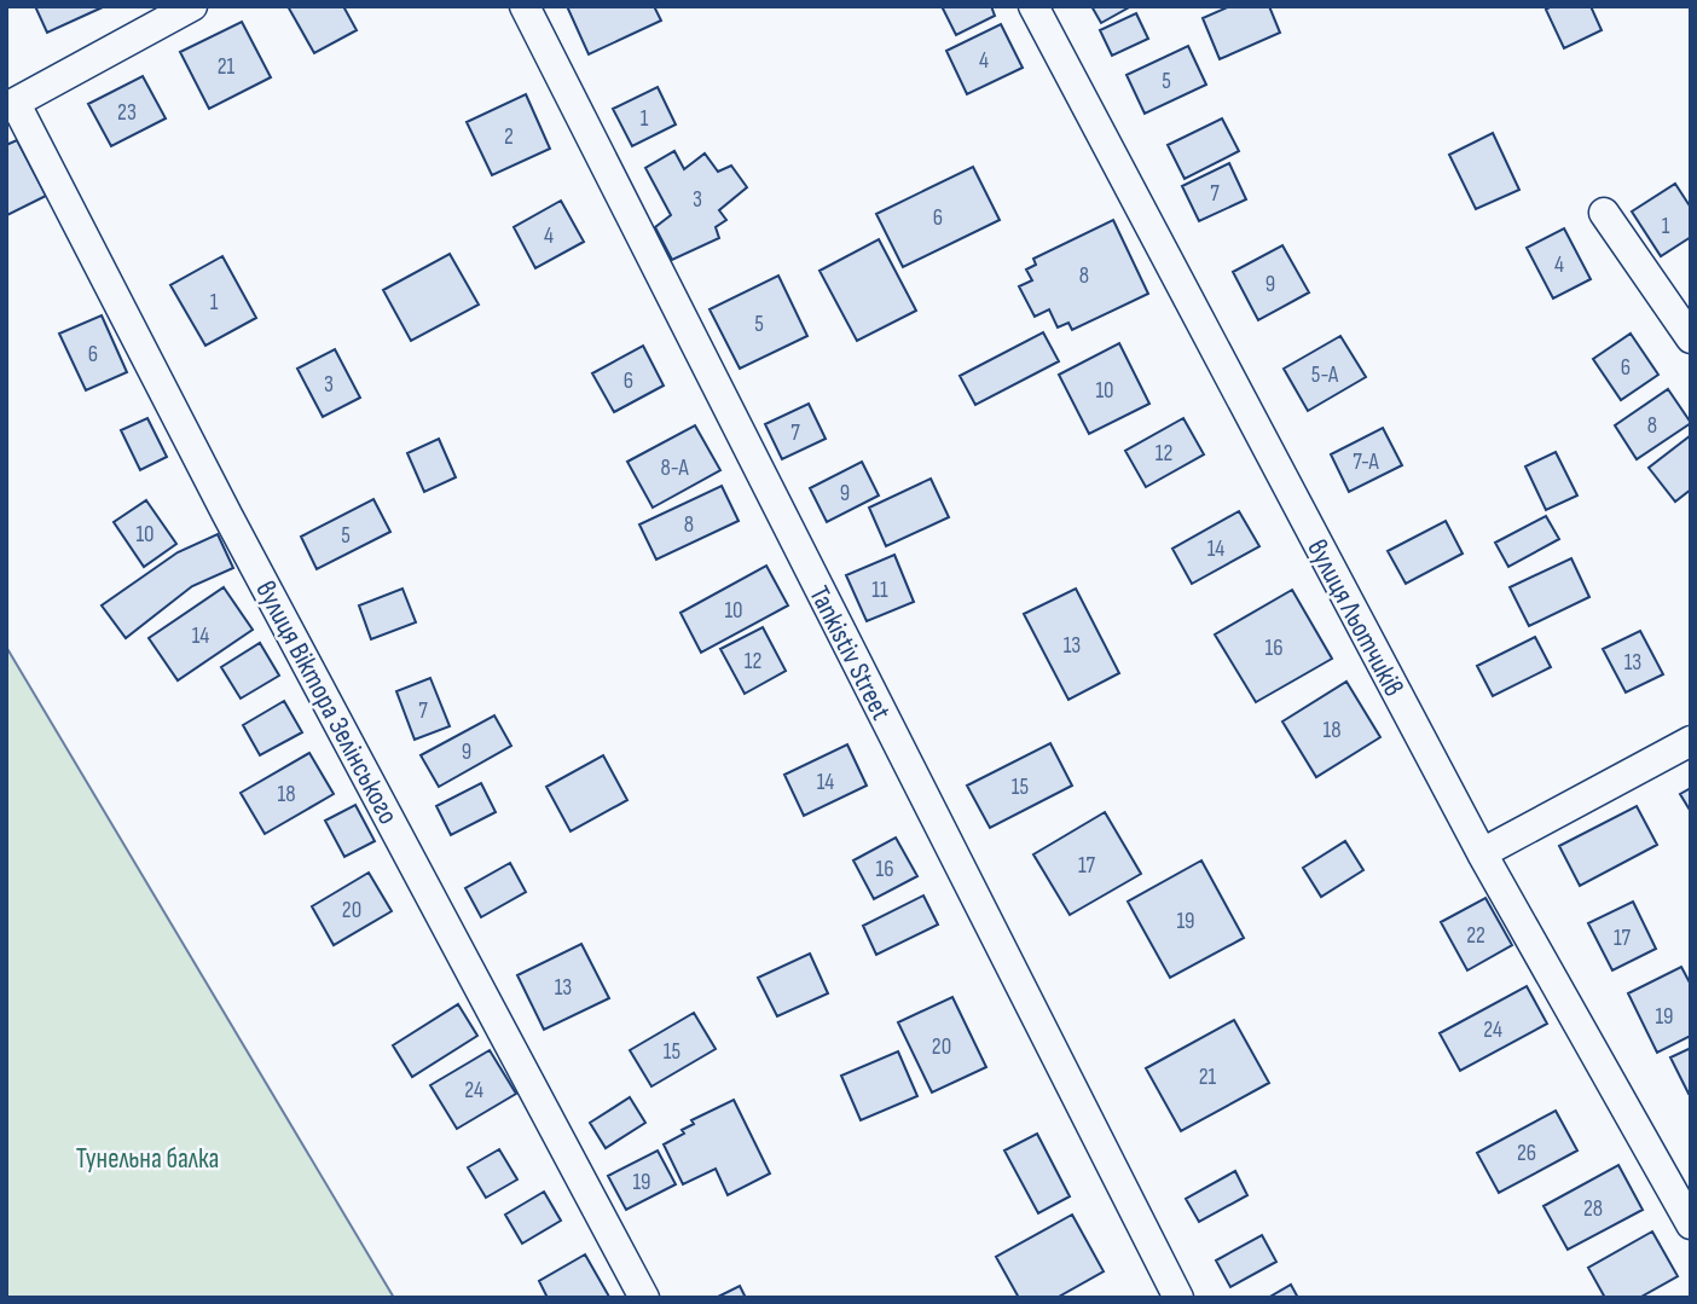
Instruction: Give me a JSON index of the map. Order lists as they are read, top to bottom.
{
  "streets": {
    "street": ["вулиця Льотчиків", "Tankistiv Street", "вулиця Віктора Зелінського"]
  },
  "parks": ["Тунельна балка"],
  "house_numbers": [
    "4",
    "21",
    "5",
    "23",
    "1",
    "2",
    "7",
    "3",
    "6",
    "1",
    "4",
    "4",
    "8",
    "9",
    "1",
    "5",
    "6",
    "6",
    "5-А",
    "6",
    "3",
    "10",
    "8",
    "7",
    "12",
    "7-А",
    "8-А",
    "9",
    "8",
    "10",
    "5",
    "14",
    "11",
    "10",
    "14",
    "13",
    "16",
    "12",
    "13",
    "7",
    "18",
    "9",
    "14",
    "15",
    "18",
    "17",
    "16",
    "20",
    "19",
    "22",
    "17",
    "13",
    "19",
    "24",
    "20",
    "15",
    "21",
    "24",
    "26",
    "19",
    "28"
  ]
}
